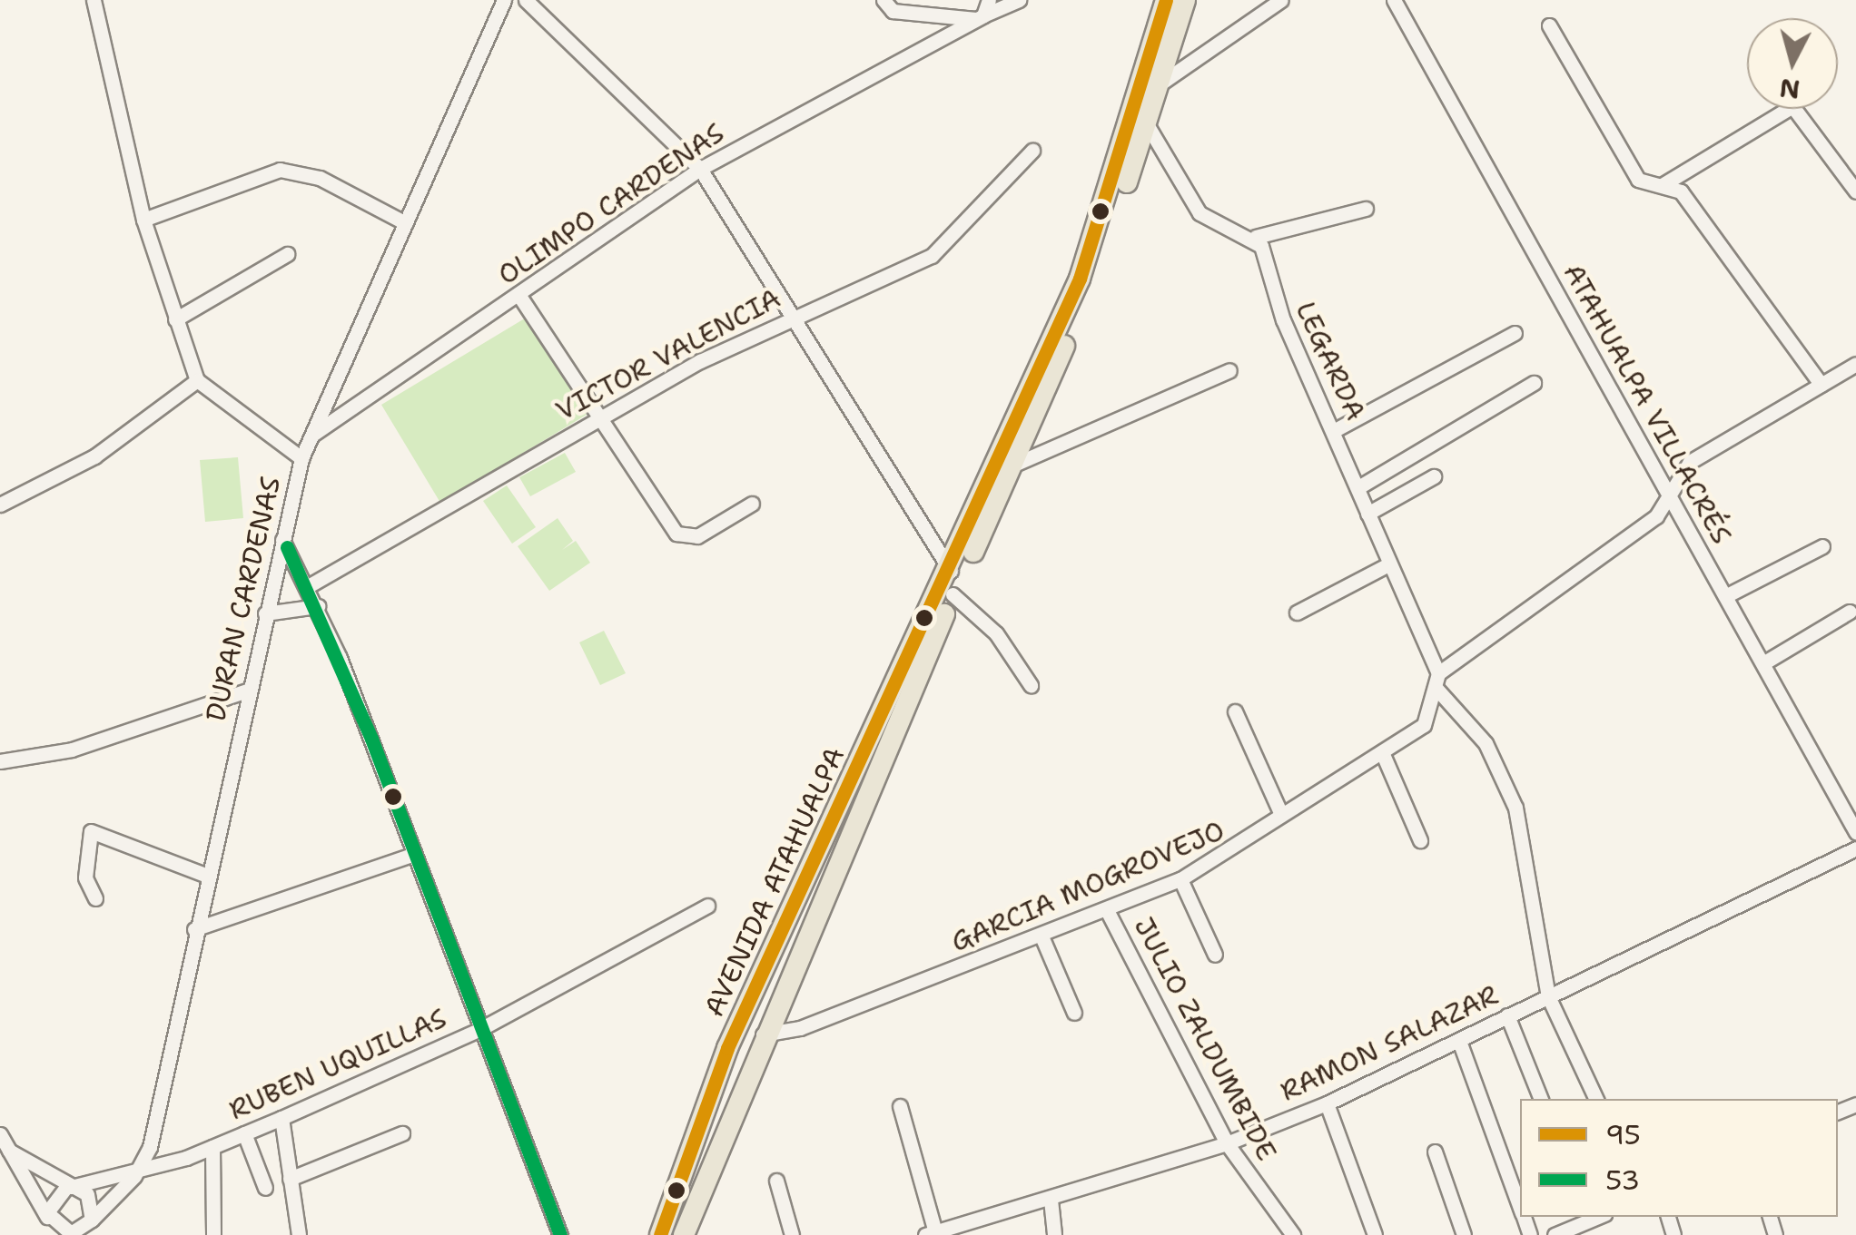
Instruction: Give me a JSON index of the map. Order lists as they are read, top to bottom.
{
  "streets": {
    "highway": ["AVENIDA ATAHUALPA"],
    "street": [
      "OLIMPO CARDENAS",
      "VICTOR VALENCIA",
      "LEGARDA",
      "ATAHUALPA VILLACRÉS",
      "DURAN CARDENAS",
      "GARCIA MOGROVEJO",
      "JULIO ZALDUMBIDE",
      "RAMON SALAZAR",
      "RUBEN UQUILLAS"
    ]
  },
  "crossings": [
    ["OLIMPO CARDENAS", "DURAN CARDENAS"],
    ["LEGARDA", "GARCIA MOGROVEJO"],
    ["DURAN CARDENAS", "RUBEN UQUILLAS"],
    ["AVENIDA ATAHUALPA", "GARCIA MOGROVEJO"],
    ["GARCIA MOGROVEJO", "JULIO ZALDUMBIDE"],
    ["JULIO ZALDUMBIDE", "RAMON SALAZAR"]
  ],
  "lines": ["transit line 95", "transit line 53"],
  "legend": ["95", "53"],
  "north": "bottom"
}
